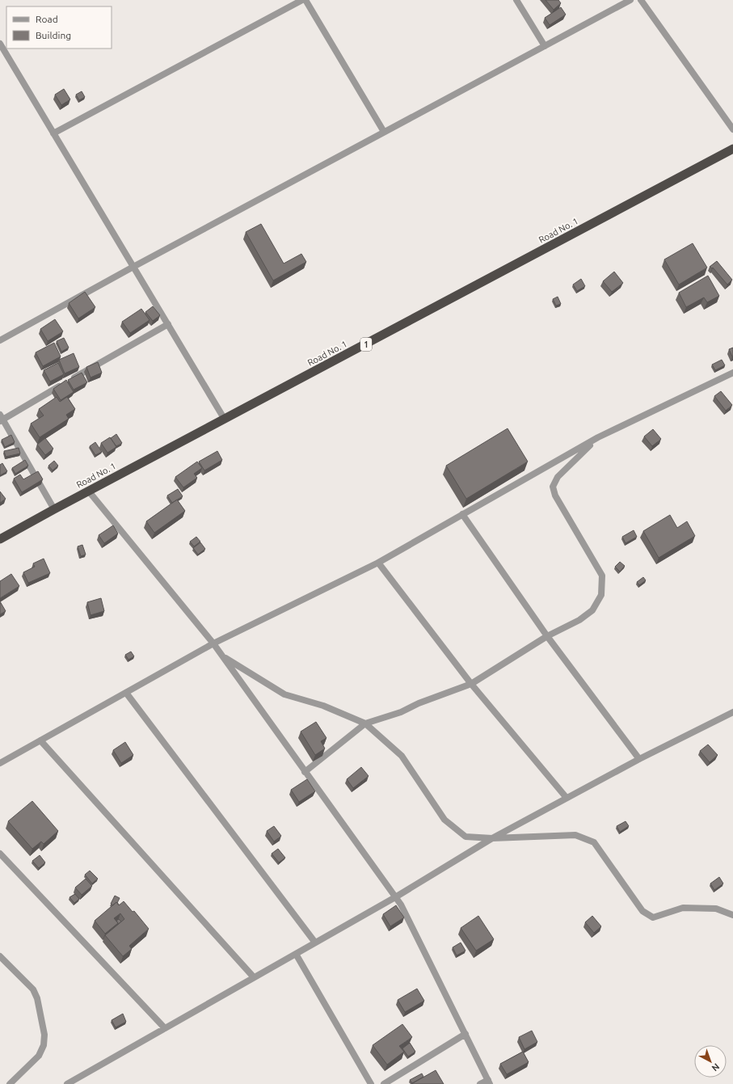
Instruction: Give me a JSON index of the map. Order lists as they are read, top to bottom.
{
  "streets": {
    "highway": ["Road No. 1", "1"]
  },
  "legend": ["Road", "Building"],
  "north": "bottom right"
}
